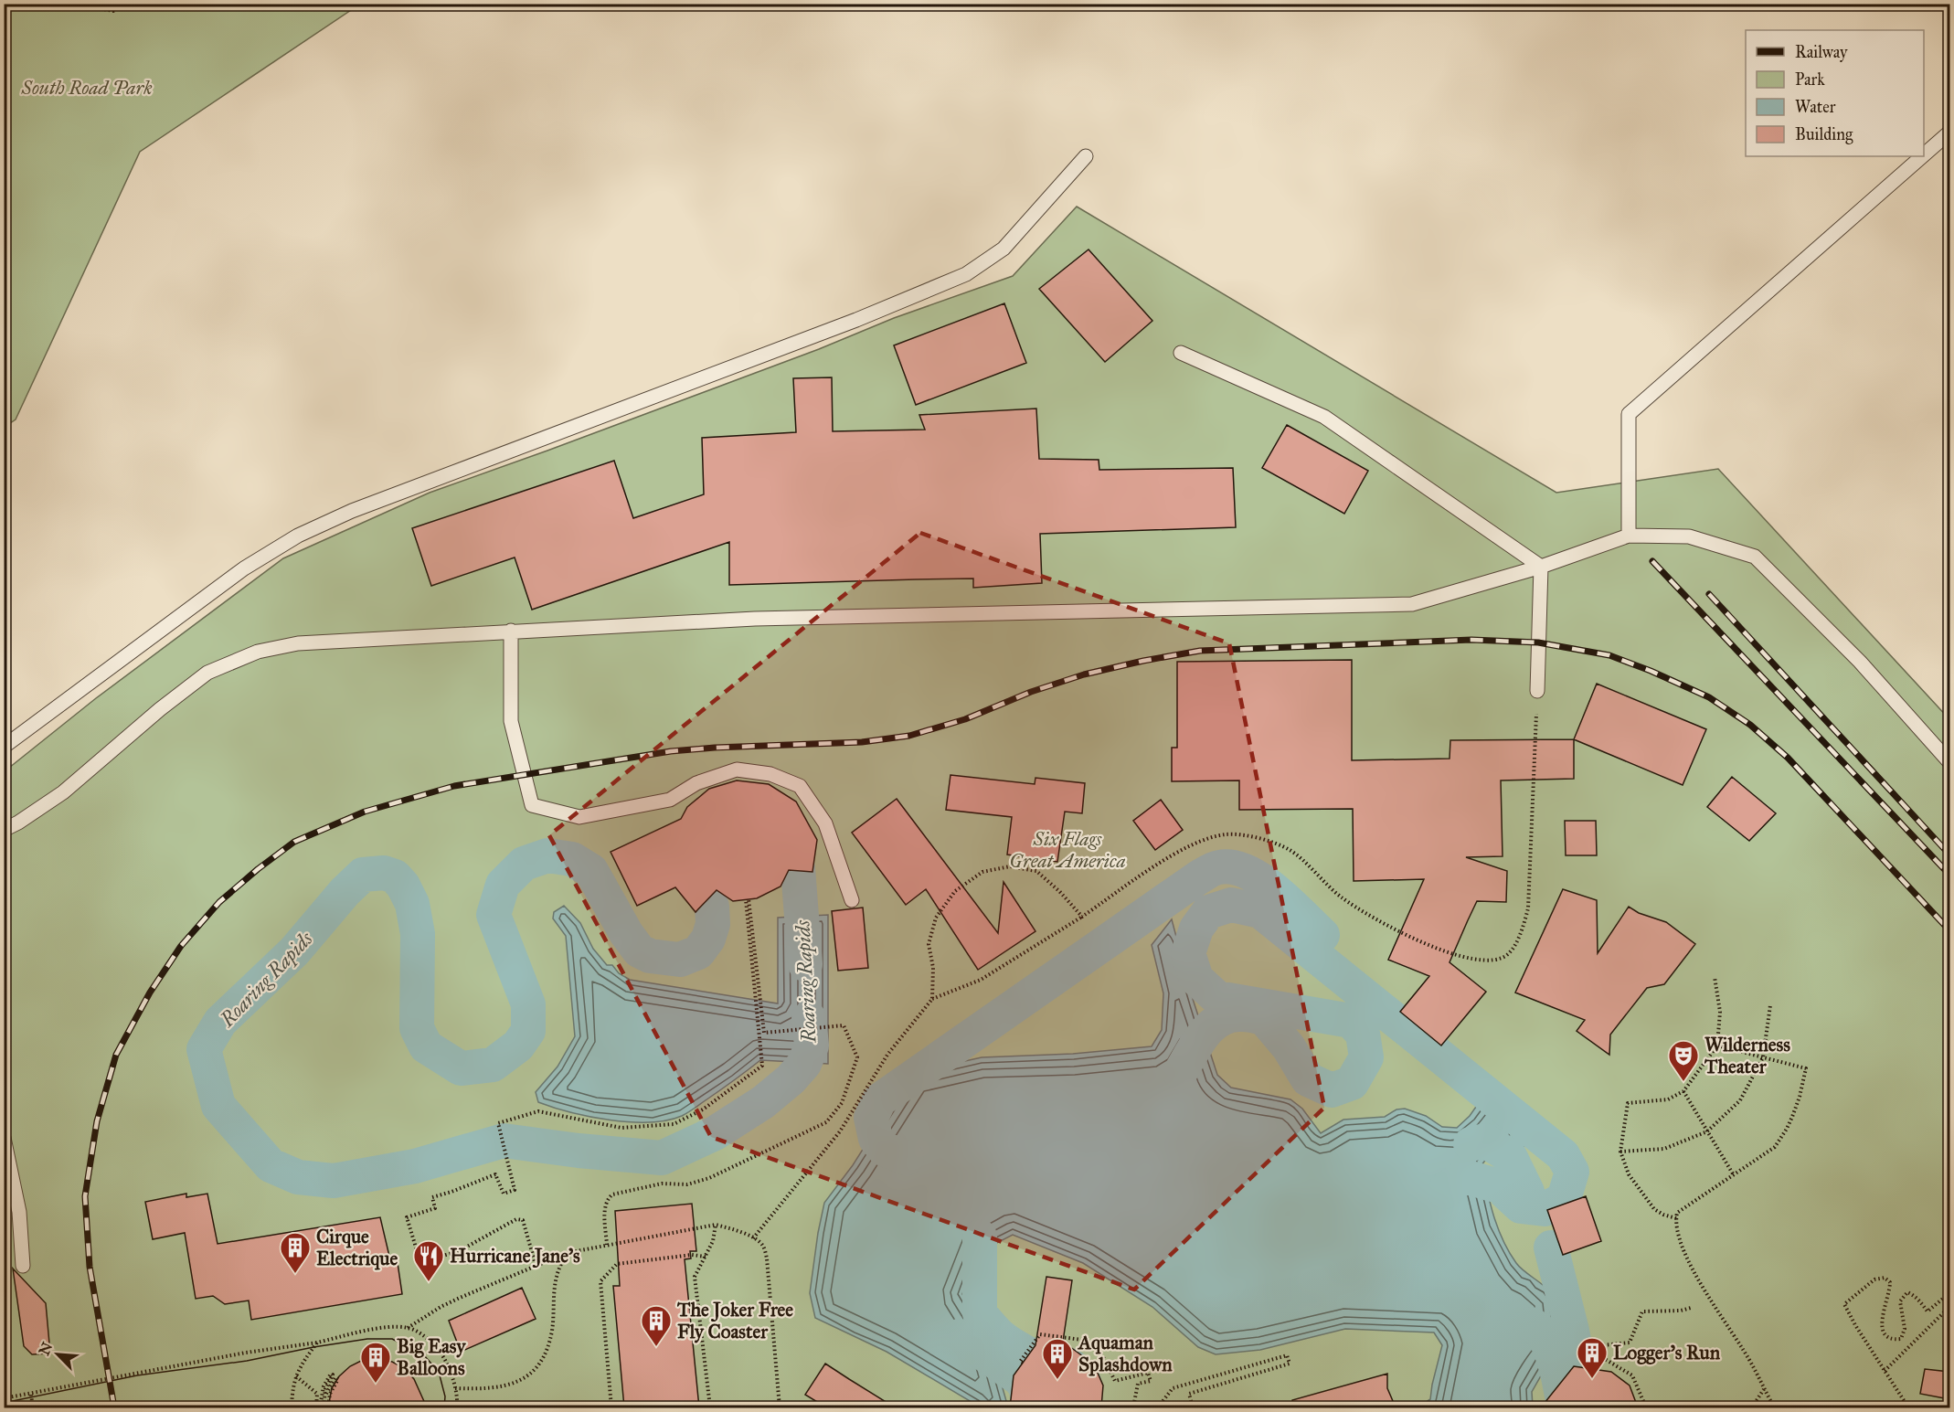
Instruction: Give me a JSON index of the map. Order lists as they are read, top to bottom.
{
  "water": ["Roaring Rapids"],
  "parks": ["South Road Park", "Six Flags Great America"],
  "places": {
    "theatre": ["Wilderness Theater"],
    "building": [
      "Cirque Electrique",
      "The Joker Free Fly Coaster",
      "Logger's Run",
      "Aquaman Splashdown",
      "Big Easy Balloons"
    ],
    "restaurant": ["Hurricane Jane's"]
  },
  "legend": [
    "Railway",
    "Park",
    "Water",
    "Building"
  ],
  "north": "top left"
}
